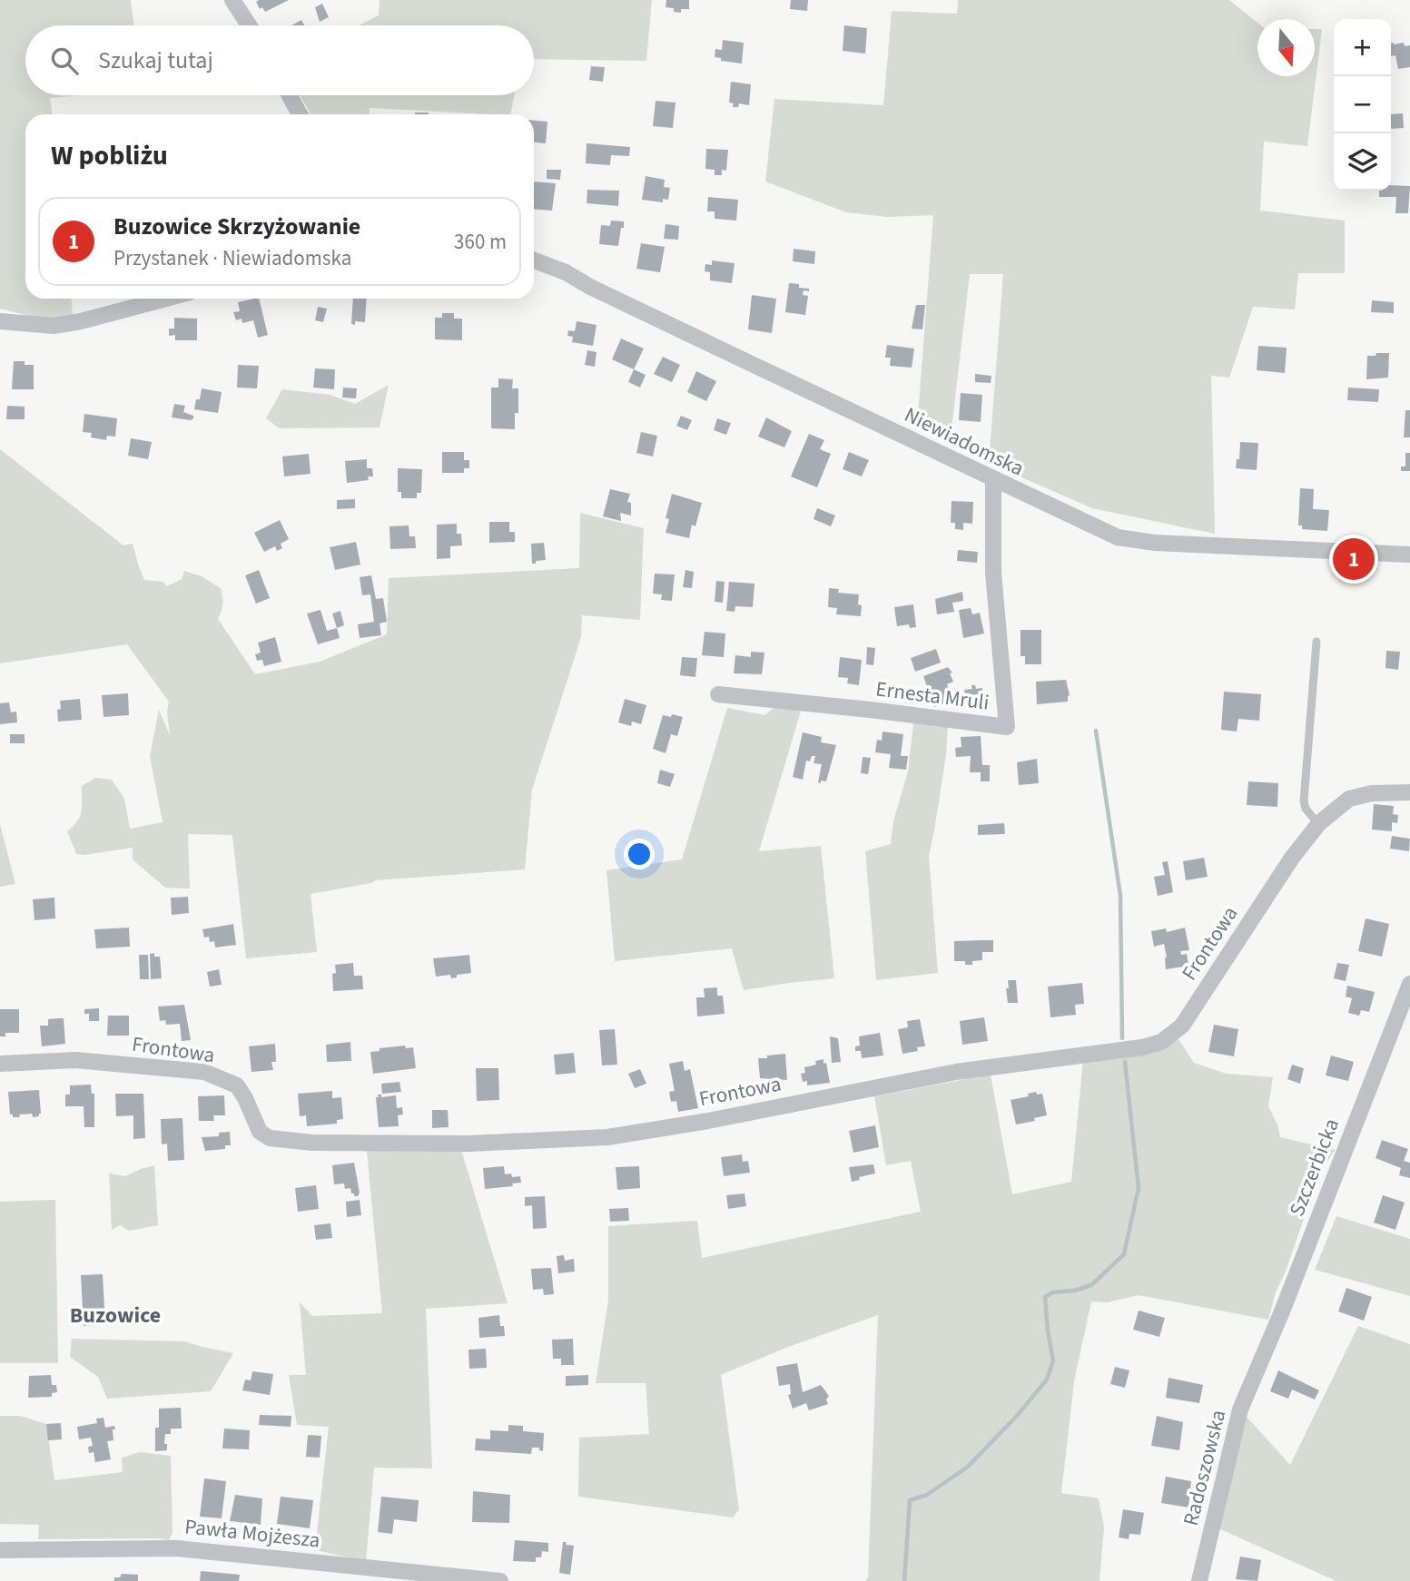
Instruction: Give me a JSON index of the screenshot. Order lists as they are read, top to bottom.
{
  "streets": {
    "street": [
      "Niewiadomska",
      "Ernesta Mruli",
      "Frontowa",
      "Szczerbicka",
      "Radoszowska",
      "Pawła Mojżesza"
    ]
  },
  "crossings": [
    ["Niewiadomska", "Ernesta Mruli"],
    ["Szczerbicka", "Radoszowska"]
  ],
  "districts": ["Buzowice"],
  "north": "bottom",
  "page": {
    "map_buttons": ["+", "−"],
    "search": "Szukaj tutaj",
    "heading": "W pobliżu",
    "list": [
      {
        "mark": "1",
        "name": "Buzowice Skrzyżowanie",
        "note": "Przystanek · Niewiadomska",
        "value": "360 m"
      }
    ],
    "pins": "1"
  }
}
